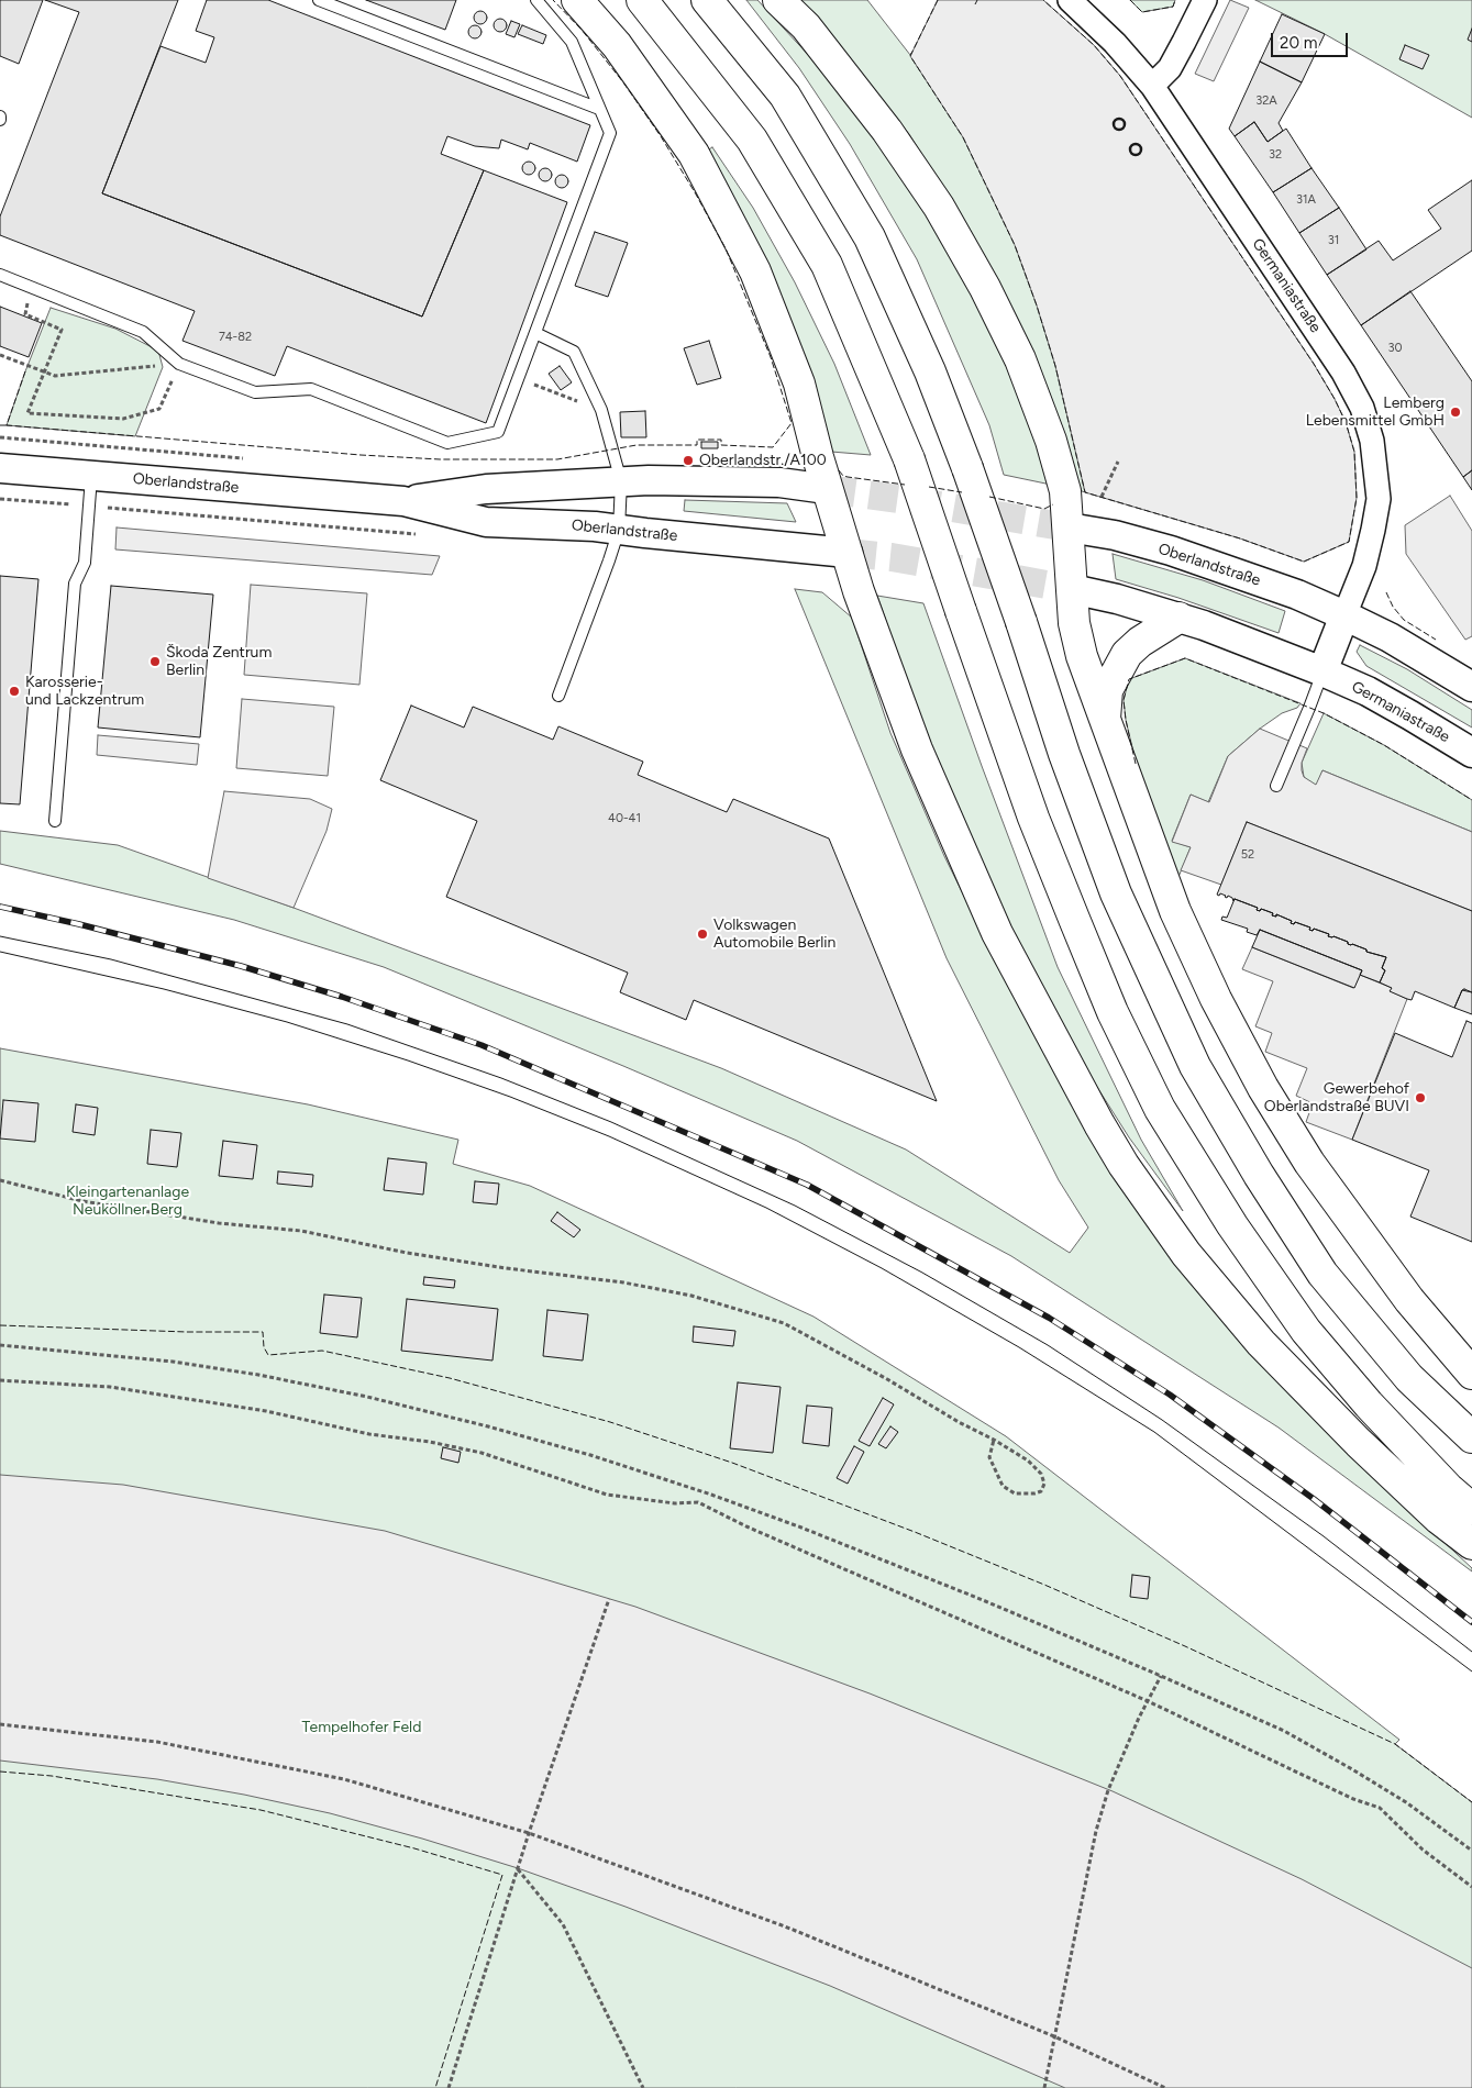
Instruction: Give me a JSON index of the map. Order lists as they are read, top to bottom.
{
  "streets": {
    "street": ["Germaniastraße", "Oberlandstraße"]
  },
  "crossings": [
    ["Germaniastraße", "Oberlandstraße"]
  ],
  "parks": ["Kleingartenanlage Neuköllner Berg", "Tempelhofer Feld"],
  "places": [
    "Lemberg Lebensmittel GmbH",
    "Oberlandstr./A100",
    "Škoda Zentrum Berlin",
    "Karosserie- und Lackzentrum",
    "Volkswagen Automobile Berlin",
    "Gewerbehof Oberlandstraße BUVI"
  ],
  "house_numbers": [
    "32A",
    "32",
    "31A",
    "31",
    "74-82",
    "30",
    "40-41",
    "52"
  ],
  "scale_bar": "20 m"
}
